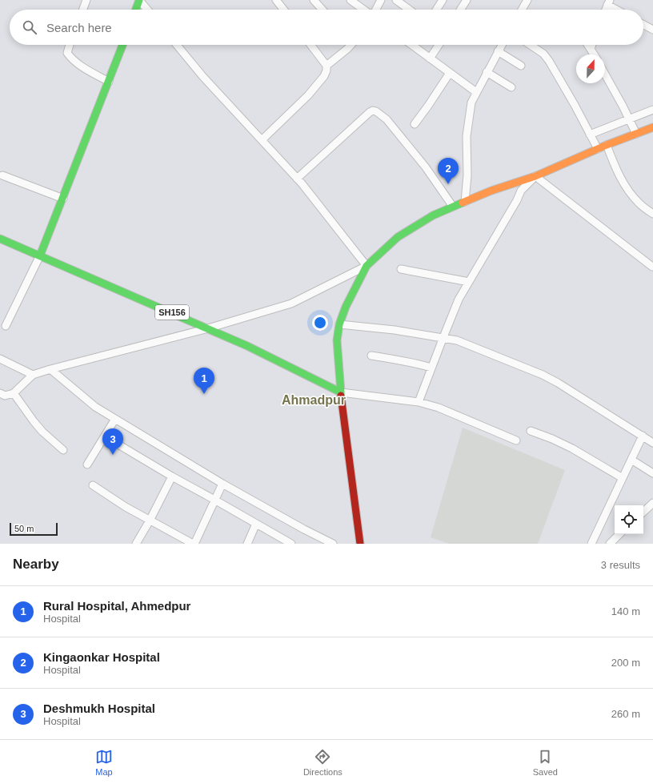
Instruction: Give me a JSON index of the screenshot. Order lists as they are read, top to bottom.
{
  "streets": {
    "main road": ["SH156"]
  },
  "districts": ["Ahmadpur"],
  "scale_bar": "50 m",
  "north": "top",
  "page": {
    "search": "Search here",
    "pins": ["2", "1", "3"],
    "scale": "50 m",
    "heading": ["Nearby", "3 results"],
    "list": [
      {
        "mark": "1",
        "name": "Rural Hospital, Ahmedpur",
        "note": "Hospital",
        "value": "140 m"
      },
      {
        "mark": "2",
        "name": "Kingaonkar Hospital",
        "note": "Hospital",
        "value": "200 m"
      },
      {
        "mark": "3",
        "name": "Deshmukh Hospital",
        "note": "Hospital",
        "value": "260 m"
      }
    ],
    "nav": ["Map", "Directions", "Saved"]
  }
}
